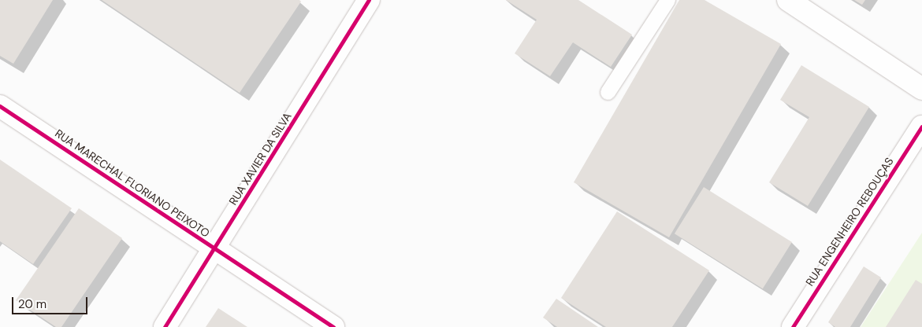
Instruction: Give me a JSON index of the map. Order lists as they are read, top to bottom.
{
  "streets": {
    "street": ["RUA XAVIER DA SILVA", "RUA MARECHAL FLORIANO PEIXOTO", "RUA ENGENHEIRO REBOUÇAS"]
  },
  "crossings": [
    ["RUA XAVIER DA SILVA", "RUA MARECHAL FLORIANO PEIXOTO"]
  ],
  "scale_bar": "20 m"
}
